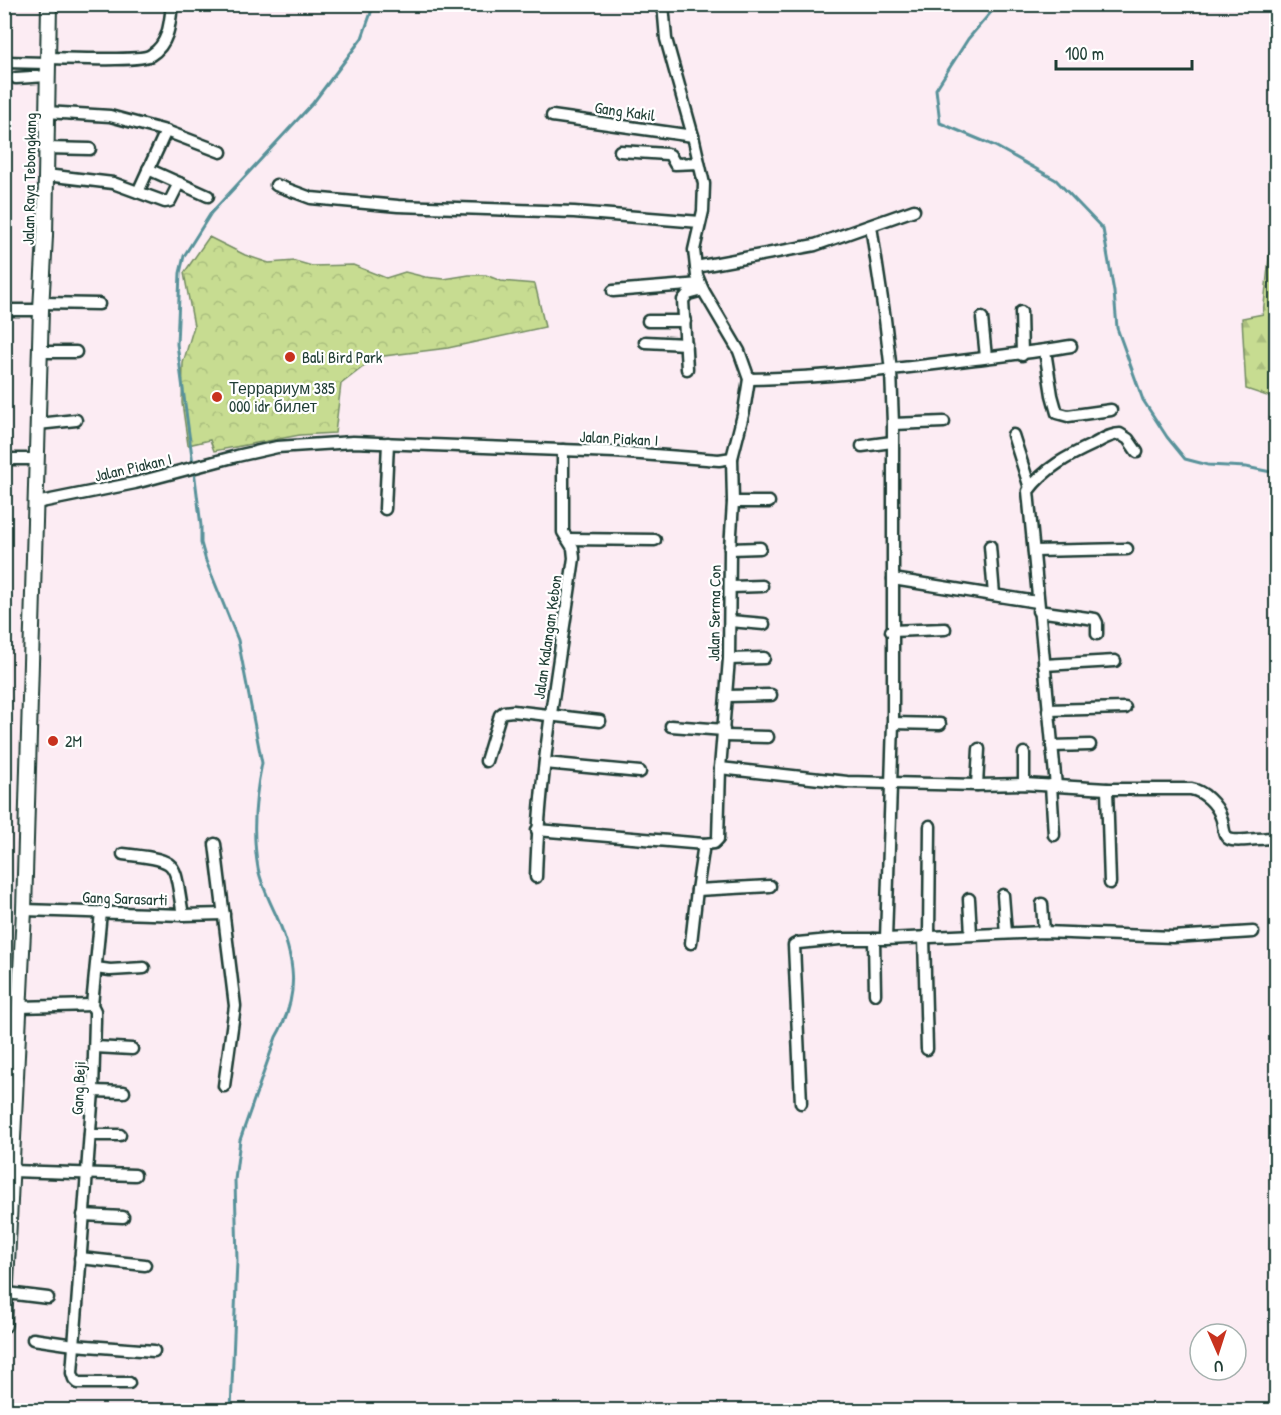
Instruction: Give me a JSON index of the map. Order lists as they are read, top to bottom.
{
  "streets": {
    "main road": ["Jalan Raya Tebongkang"],
    "street": [
      "Gang Kakil",
      "Jalan Piakan I",
      "Jalan Serma Con",
      "Jalan Kalangan Kebon",
      "Gang Sarasarti",
      "Gang Beji"
    ]
  },
  "crossings": [
    ["Jalan Raya Tebongkang", "Jalan Piakan I"],
    ["Jalan Raya Tebongkang", "Gang Sarasarti"],
    ["Jalan Piakan I", "Jalan Serma Con"],
    ["Jalan Piakan I", "Jalan Kalangan Kebon"],
    ["Gang Sarasarti", "Gang Beji"]
  ],
  "places": ["Bali Bird Park", "Террариум 385 000 idr билет", "2M"],
  "scale_bar": "100 m",
  "north": "bottom"
}
